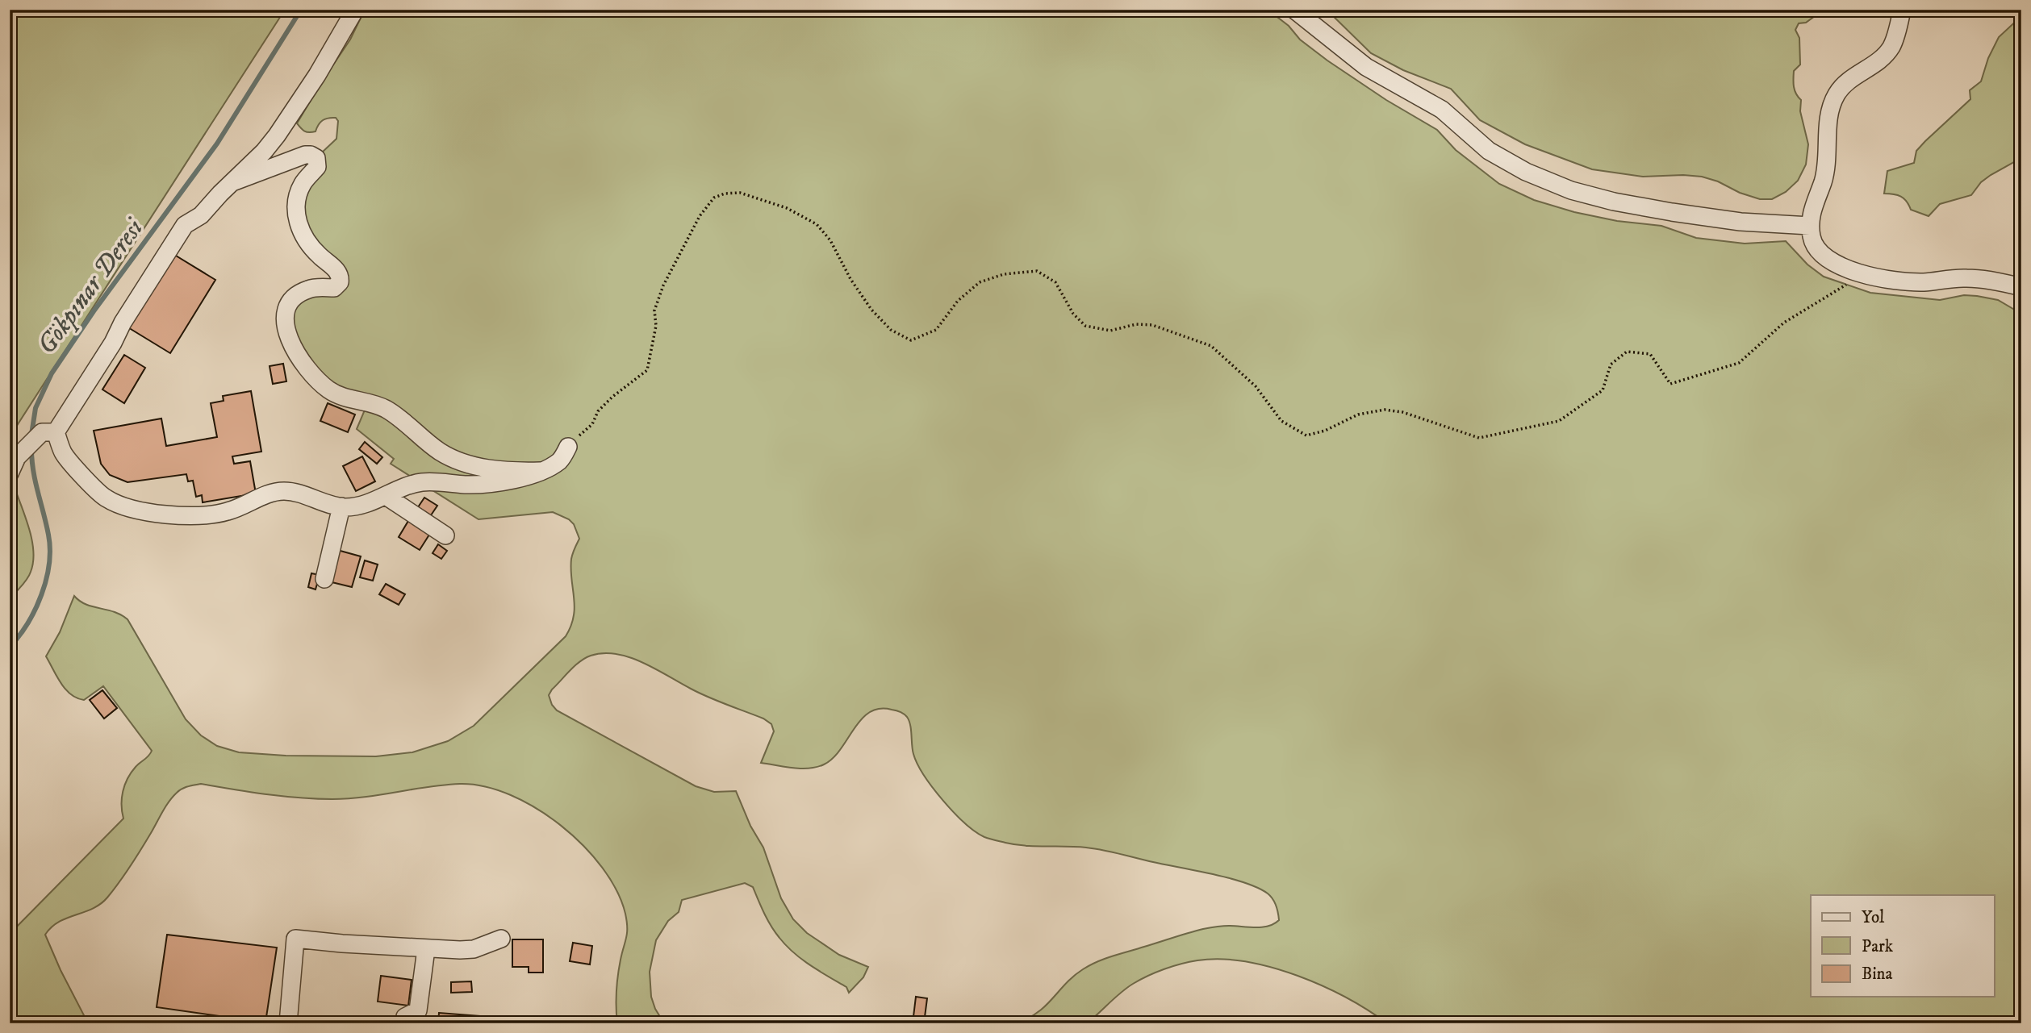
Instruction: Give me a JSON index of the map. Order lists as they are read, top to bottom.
{
  "water": ["Gökpınar Deresi"],
  "legend": ["Yol", "Park", "Bina"]
}
